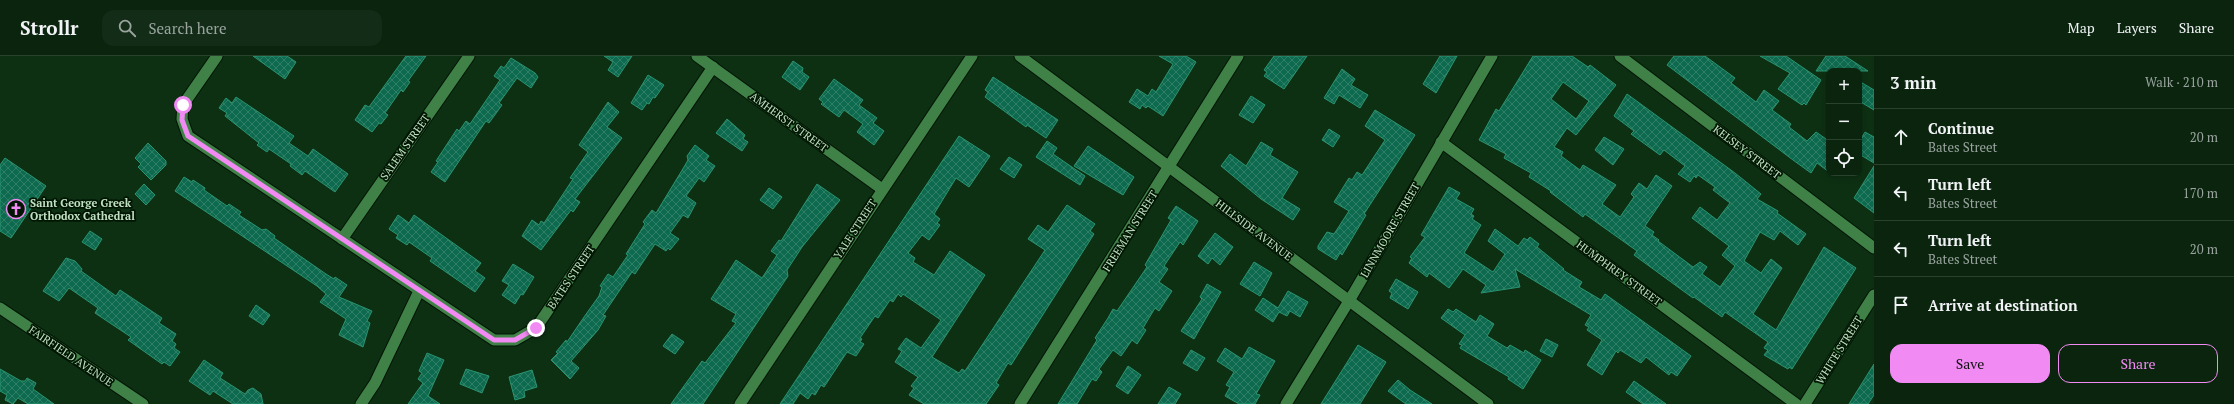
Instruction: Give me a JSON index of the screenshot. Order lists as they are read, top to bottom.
{
  "streets": {
    "street": [
      "AMHERST STREET",
      "SALEM STREET",
      "KELSEY STREET",
      "YALE STREET",
      "HILLSIDE AVENUE",
      "LINNMOORE STREET",
      "FREEMAN STREET",
      "HUMPHREY STREET",
      "BATES STREET",
      "WHITE STREET",
      "FAIRFIELD AVENUE"
    ]
  },
  "crossings": [
    ["AMHERST STREET", "YALE STREET"],
    ["AMHERST STREET", "BATES STREET"],
    ["SALEM STREET", "BATES STREET"],
    ["HILLSIDE AVENUE", "LINNMOORE STREET"],
    ["HILLSIDE AVENUE", "FREEMAN STREET"],
    ["LINNMOORE STREET", "HUMPHREY STREET"]
  ],
  "places": {
    "church": ["Saint George Greek Orthodox Cathedral"]
  },
  "page": {
    "header": "Strollr",
    "search": "Search here",
    "nav": ["Map", "Layers", "Share"],
    "heading": ["3 min", "Walk · 210 m"],
    "map_buttons": ["+", "−"],
    "list": [
      ["Continue", "Bates Street", "20 m"],
      ["Turn left", "Bates Street", "170 m"],
      ["Turn left", "Bates Street", "20 m"],
      "Arrive at destination"
    ],
    "buttons": ["Save", "Share"]
  }
}
